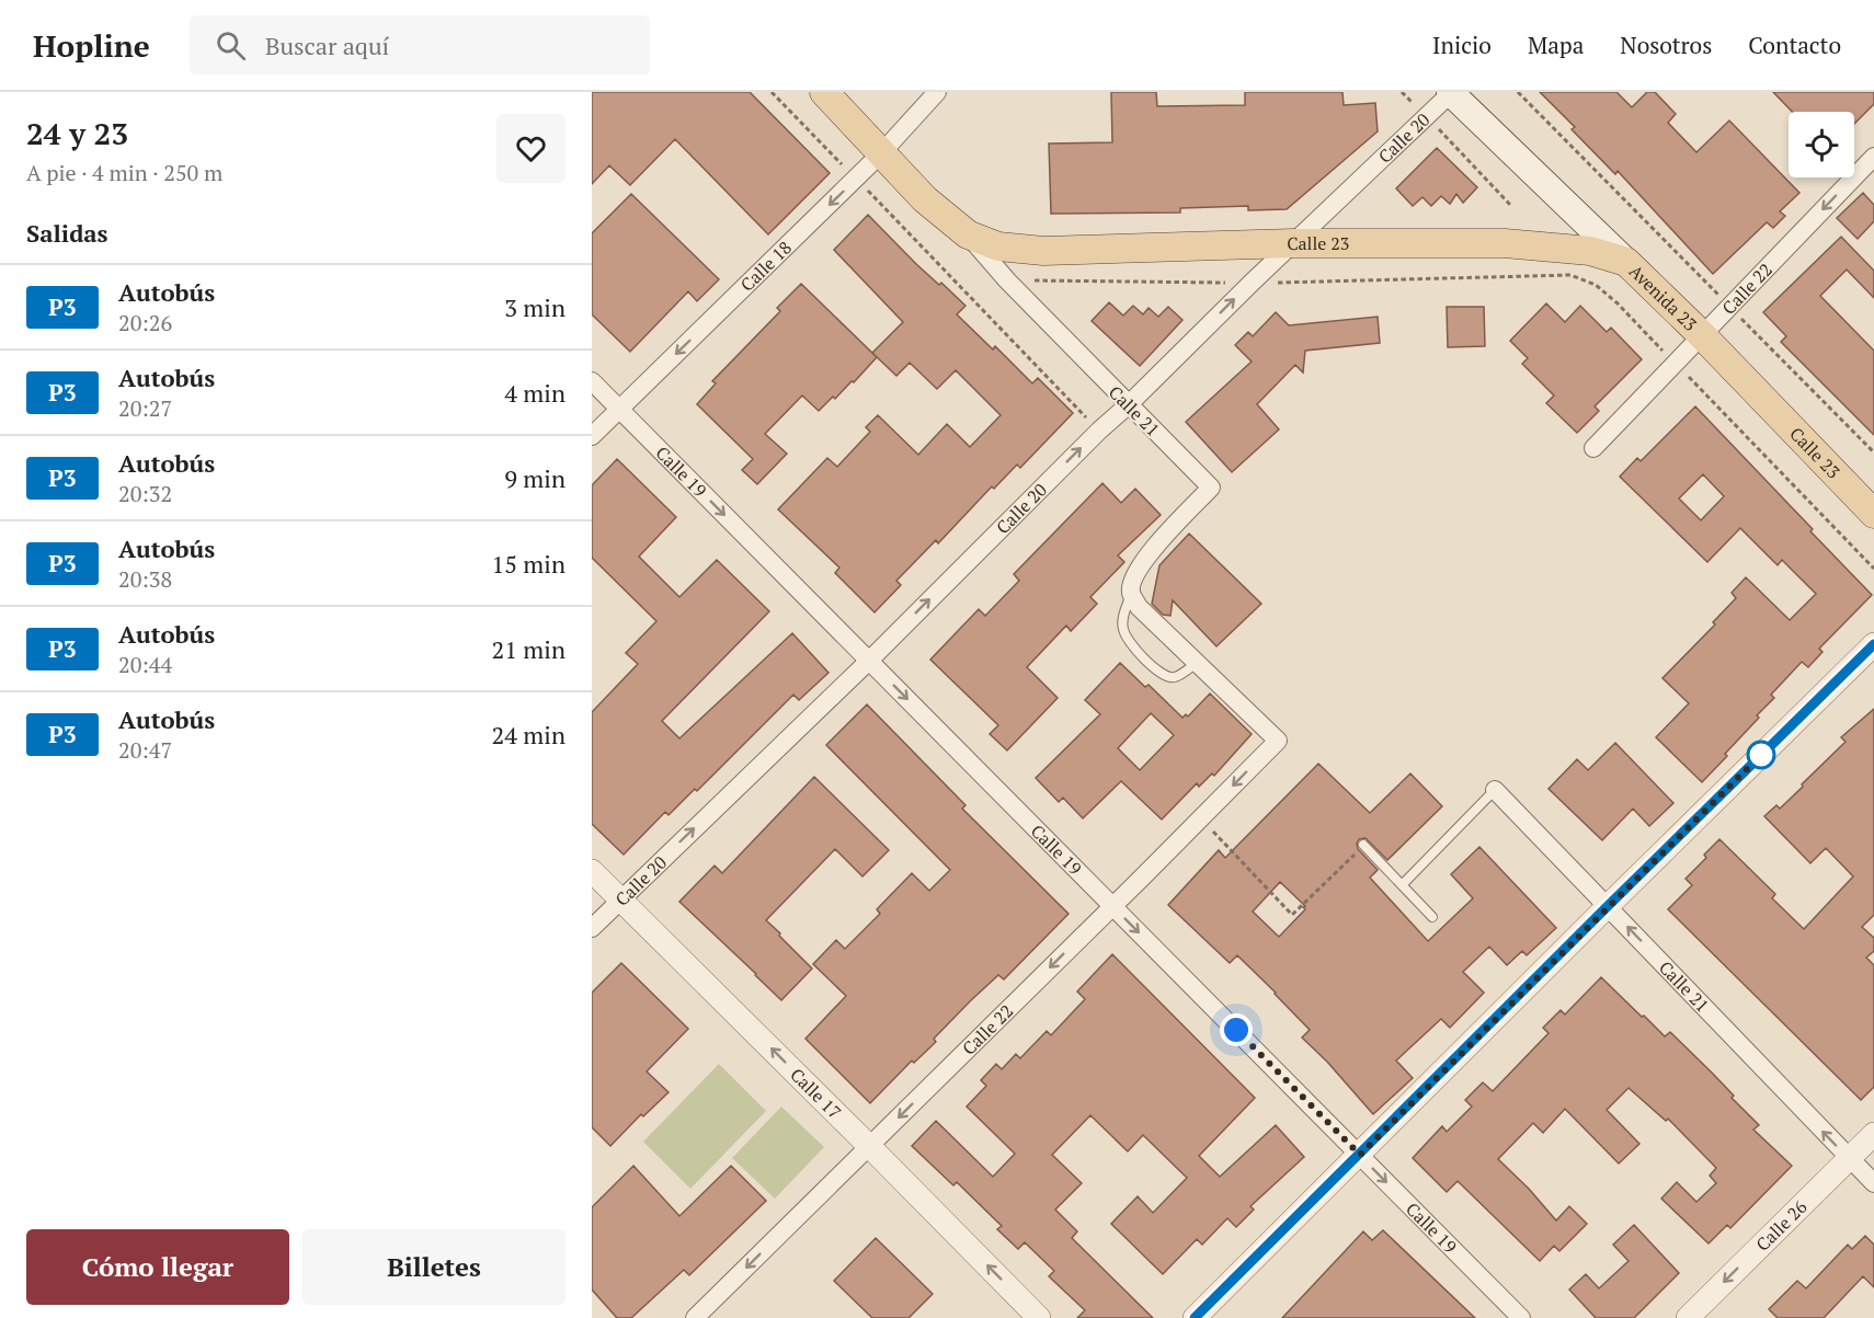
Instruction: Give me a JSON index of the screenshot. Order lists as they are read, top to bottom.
{
  "streets": {
    "main road": ["Calle 23", "Avenida 23"],
    "street": [
      "Calle 20",
      "Calle 18",
      "Calle 22",
      "Calle 21",
      "Calle 19",
      "Calle 17",
      "Calle 26"
    ]
  },
  "crossings": [
    ["Calle 20", "Calle 23"],
    ["Calle 20", "Calle 21"],
    ["Calle 20", "Calle 19"],
    ["Calle 20", "Calle 17"],
    ["Calle 23", "Calle 18"],
    ["Calle 23", "Calle 22"],
    ["Calle 23", "Avenida 23"],
    ["Calle 23", "Calle 21"],
    ["Calle 18", "Calle 19"],
    ["Calle 22", "Avenida 23"],
    ["Calle 22", "Calle 21"],
    ["Calle 22", "Calle 19"],
    ["Calle 22", "Calle 17"],
    ["Calle 21", "Calle 26"]
  ],
  "one_way": [
    "Calle 20",
    "Calle 18",
    "Calle 22",
    "Calle 19",
    "Calle 17",
    "Calle 26"
  ],
  "lines": ["bus line P3"],
  "page": {
    "header": "Hopline",
    "search": "Buscar aquí",
    "nav": [
      "Inicio",
      "Mapa",
      "Nosotros",
      "Contacto"
    ],
    "heading": [
      ["24 y 23", "A pie · 4 min · 250 m"],
      "Salidas"
    ],
    "list": [
      {
        "mark": "P3",
        "name": "Autobús",
        "note": "20:26",
        "value": "3 min"
      },
      {
        "mark": "P3",
        "name": "Autobús",
        "note": "20:27",
        "value": "4 min"
      },
      {
        "mark": "P3",
        "name": "Autobús",
        "note": "20:32",
        "value": "9 min"
      },
      {
        "mark": "P3",
        "name": "Autobús",
        "note": "20:38",
        "value": "15 min"
      },
      {
        "mark": "P3",
        "name": "Autobús",
        "note": "20:44",
        "value": "21 min"
      },
      {
        "mark": "P3",
        "name": "Autobús",
        "note": "20:47",
        "value": "24 min"
      }
    ],
    "buttons": ["Cómo llegar", "Billetes"]
  }
}
